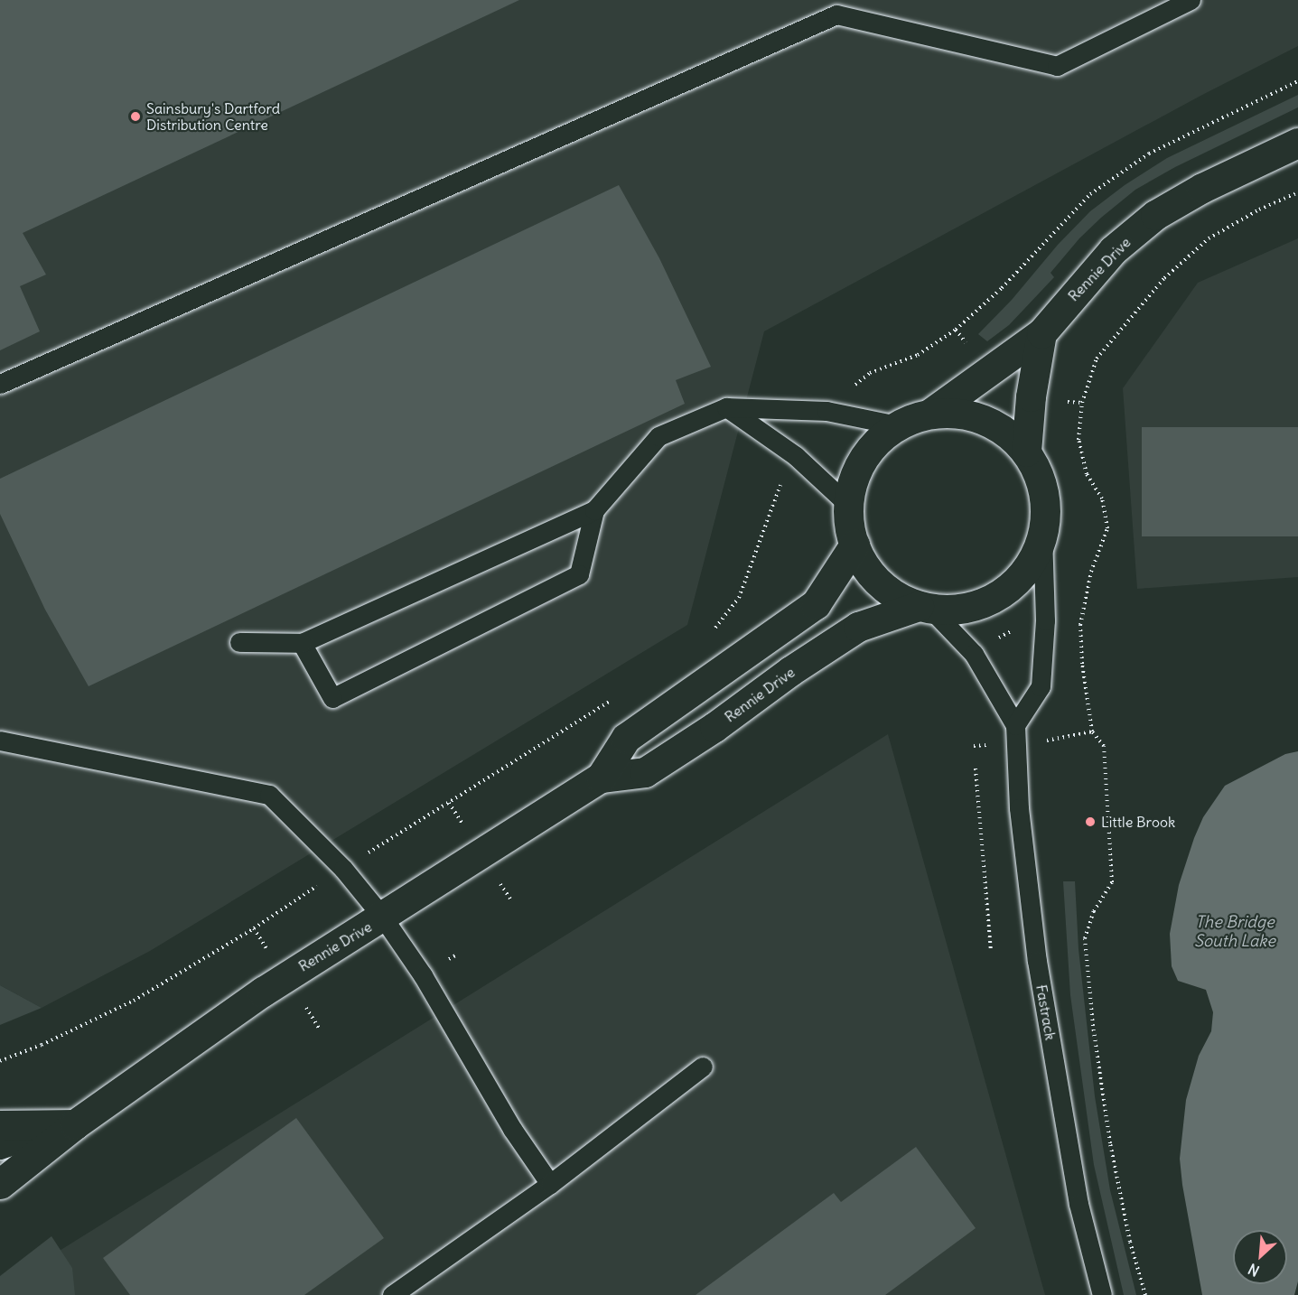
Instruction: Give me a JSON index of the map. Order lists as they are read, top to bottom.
{
  "streets": {
    "street": ["Rennie Drive"],
    "lane": ["Fastrack"]
  },
  "crossings": [
    ["Rennie Drive", "Fastrack"]
  ],
  "water": ["The Bridge South Lake"],
  "places": ["Sainsbury's Dartford Distribution Centre", "Little Brook"],
  "north": "bottom left"
}
